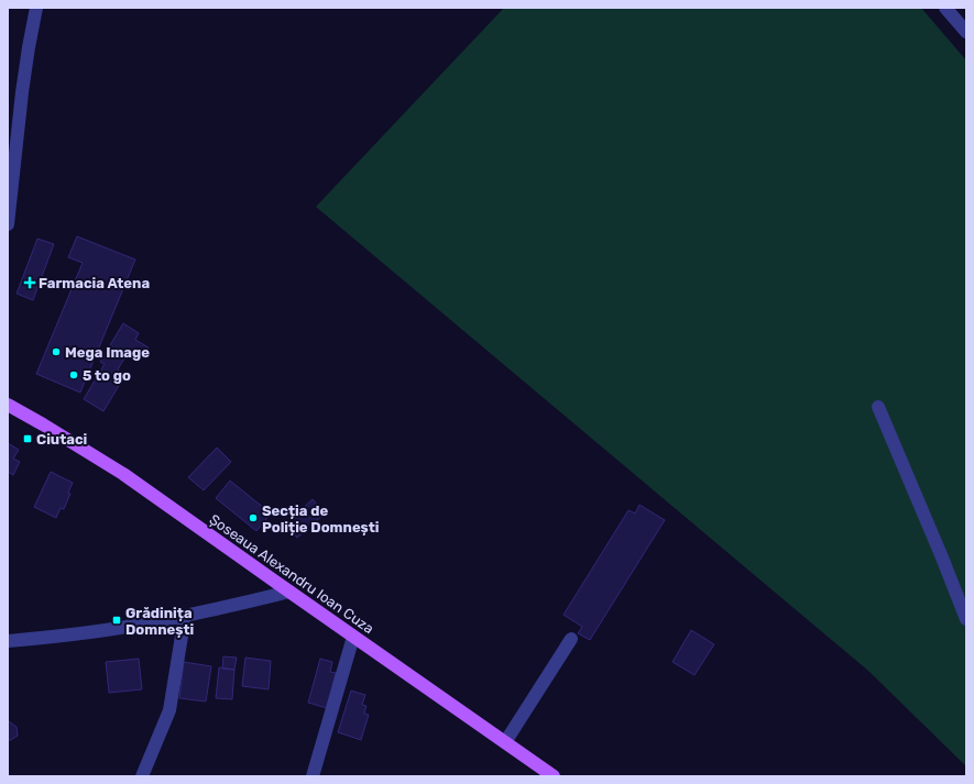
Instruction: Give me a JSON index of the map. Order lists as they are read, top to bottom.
{
  "streets": {
    "main road": ["Șoseaua Alexandru Ioan Cuza"]
  },
  "places": {
    "health": ["Farmacia Atena"],
    "other": ["Mega Image", "5 to go", "Secția de Poliție Domnești"],
    "transit": ["Ciutaci", "Grădinița Domnești"]
  }
}
